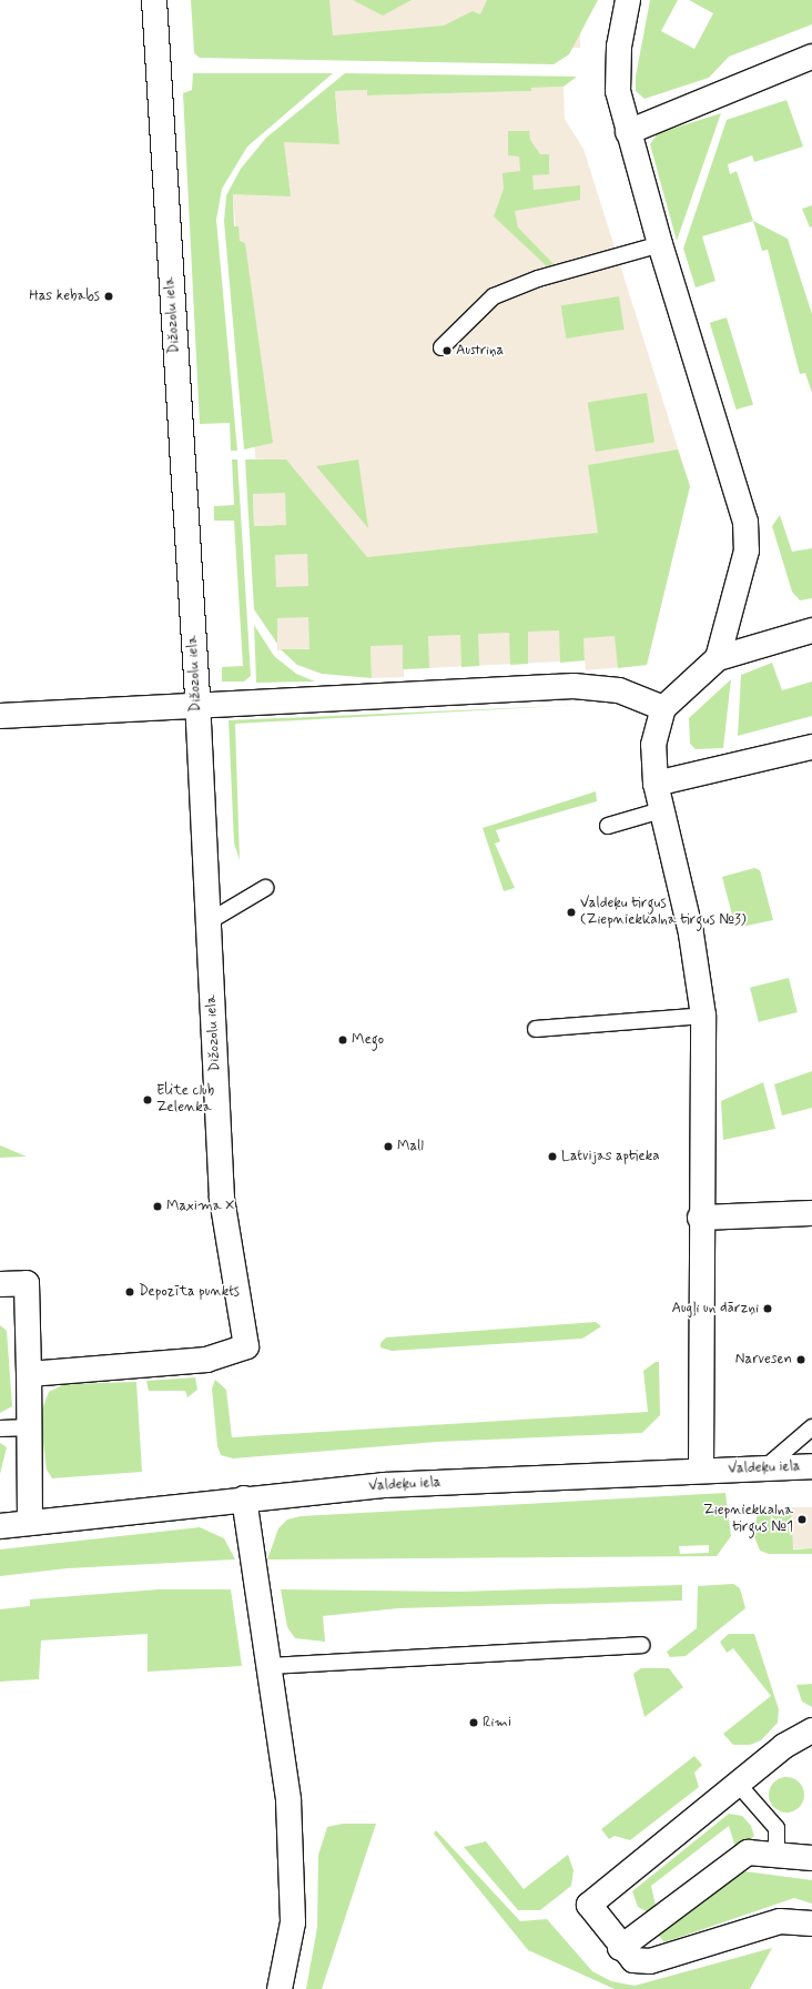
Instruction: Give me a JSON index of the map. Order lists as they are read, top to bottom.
{
  "streets": {
    "street": ["Dižozolu iela", "Valdeķu iela"]
  },
  "places": [
    "Has kebabs",
    "Austriņa",
    "Valdeķu tirgus (Ziepniekkalna tirgus №3)",
    "Mego",
    "Elite club Zelenka",
    "Mall",
    "Latvijas aptieka",
    "Maxima X",
    "Depozīta punkts",
    "Augļi un dārzņi",
    "Narvesen",
    "Ziepniekkalna tirgus №1",
    "Rimi"
  ]
}
